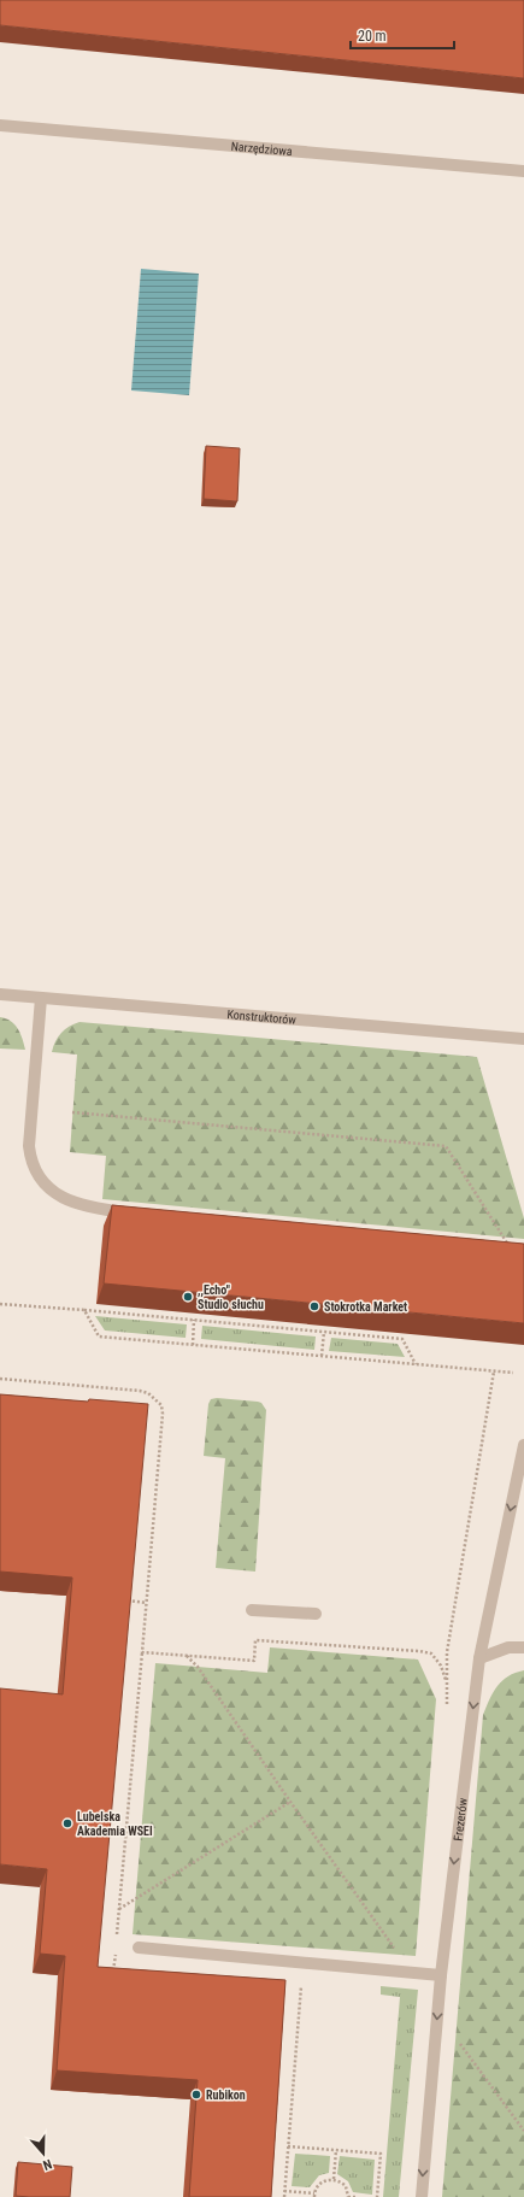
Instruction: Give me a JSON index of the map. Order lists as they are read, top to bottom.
{
  "streets": {
    "street": ["Narzędziowa", "Konstruktorów", "Frezerów"]
  },
  "one_way": ["Frezerów"],
  "places": [
    ",,Echo'' Studio słuchu",
    "Stokrotka Market",
    "Lubelska Akademia WSEI",
    "Rubikon"
  ],
  "scale_bar": "20 m",
  "north": "bottom"
}
